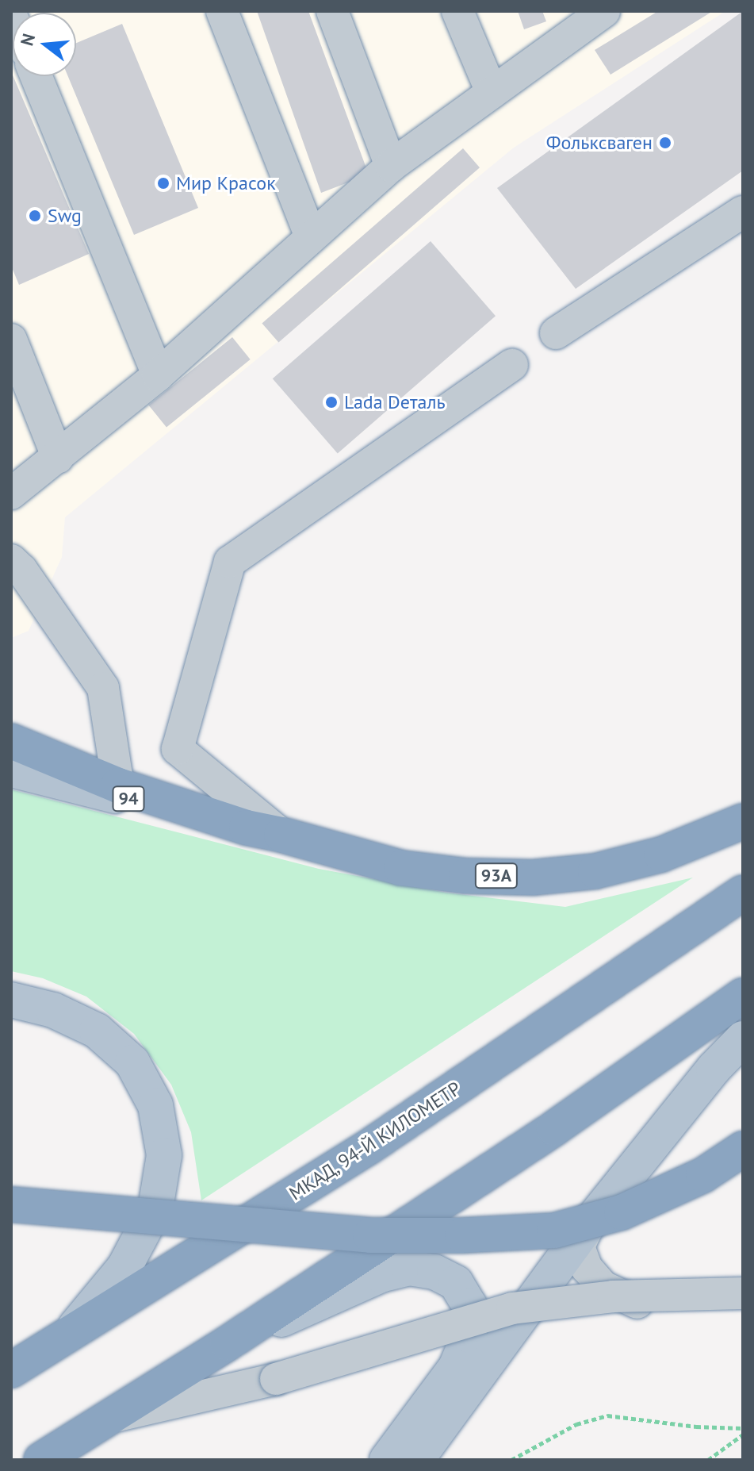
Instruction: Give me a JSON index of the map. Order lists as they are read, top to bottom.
{
  "streets": {
    "highway": ["93A", "МКАД, 94-Й КИЛОМЕТР"],
    "main road": ["94"]
  },
  "crossings": [
    ["94", "93A"]
  ],
  "places": [
    "Фольксваген",
    "Мир Красок",
    "Swg",
    "Lada Dеталь"
  ],
  "north": "left"
}
